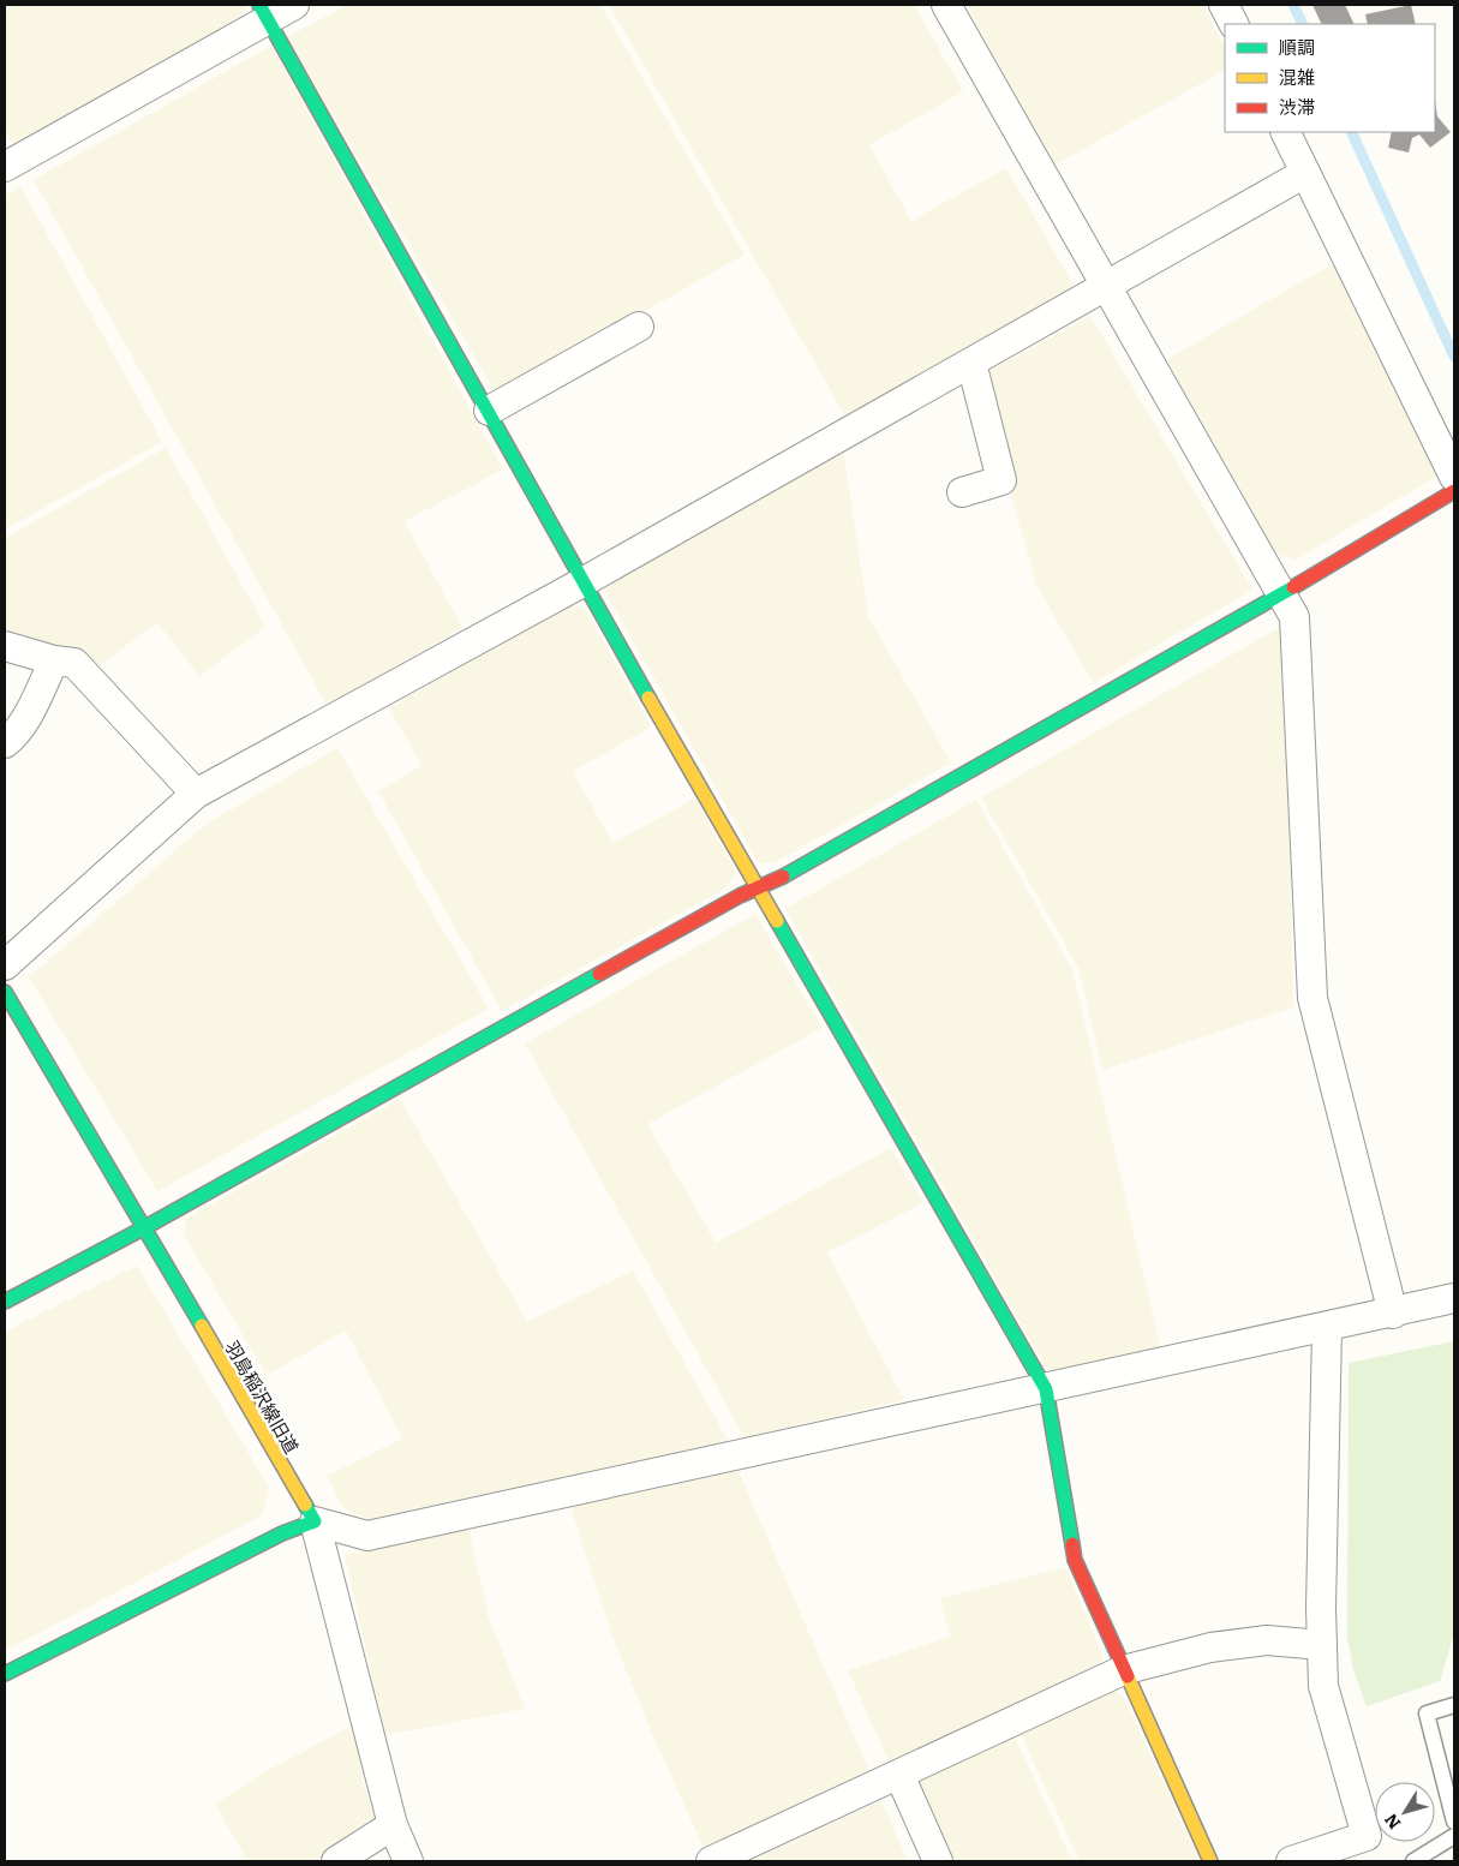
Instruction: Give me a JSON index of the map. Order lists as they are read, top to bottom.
{
  "streets": {
    "street": ["羽島稲沢線旧道"]
  },
  "legend": ["順調", "混雑", "渋滞"],
  "north": "bottom left"
}
